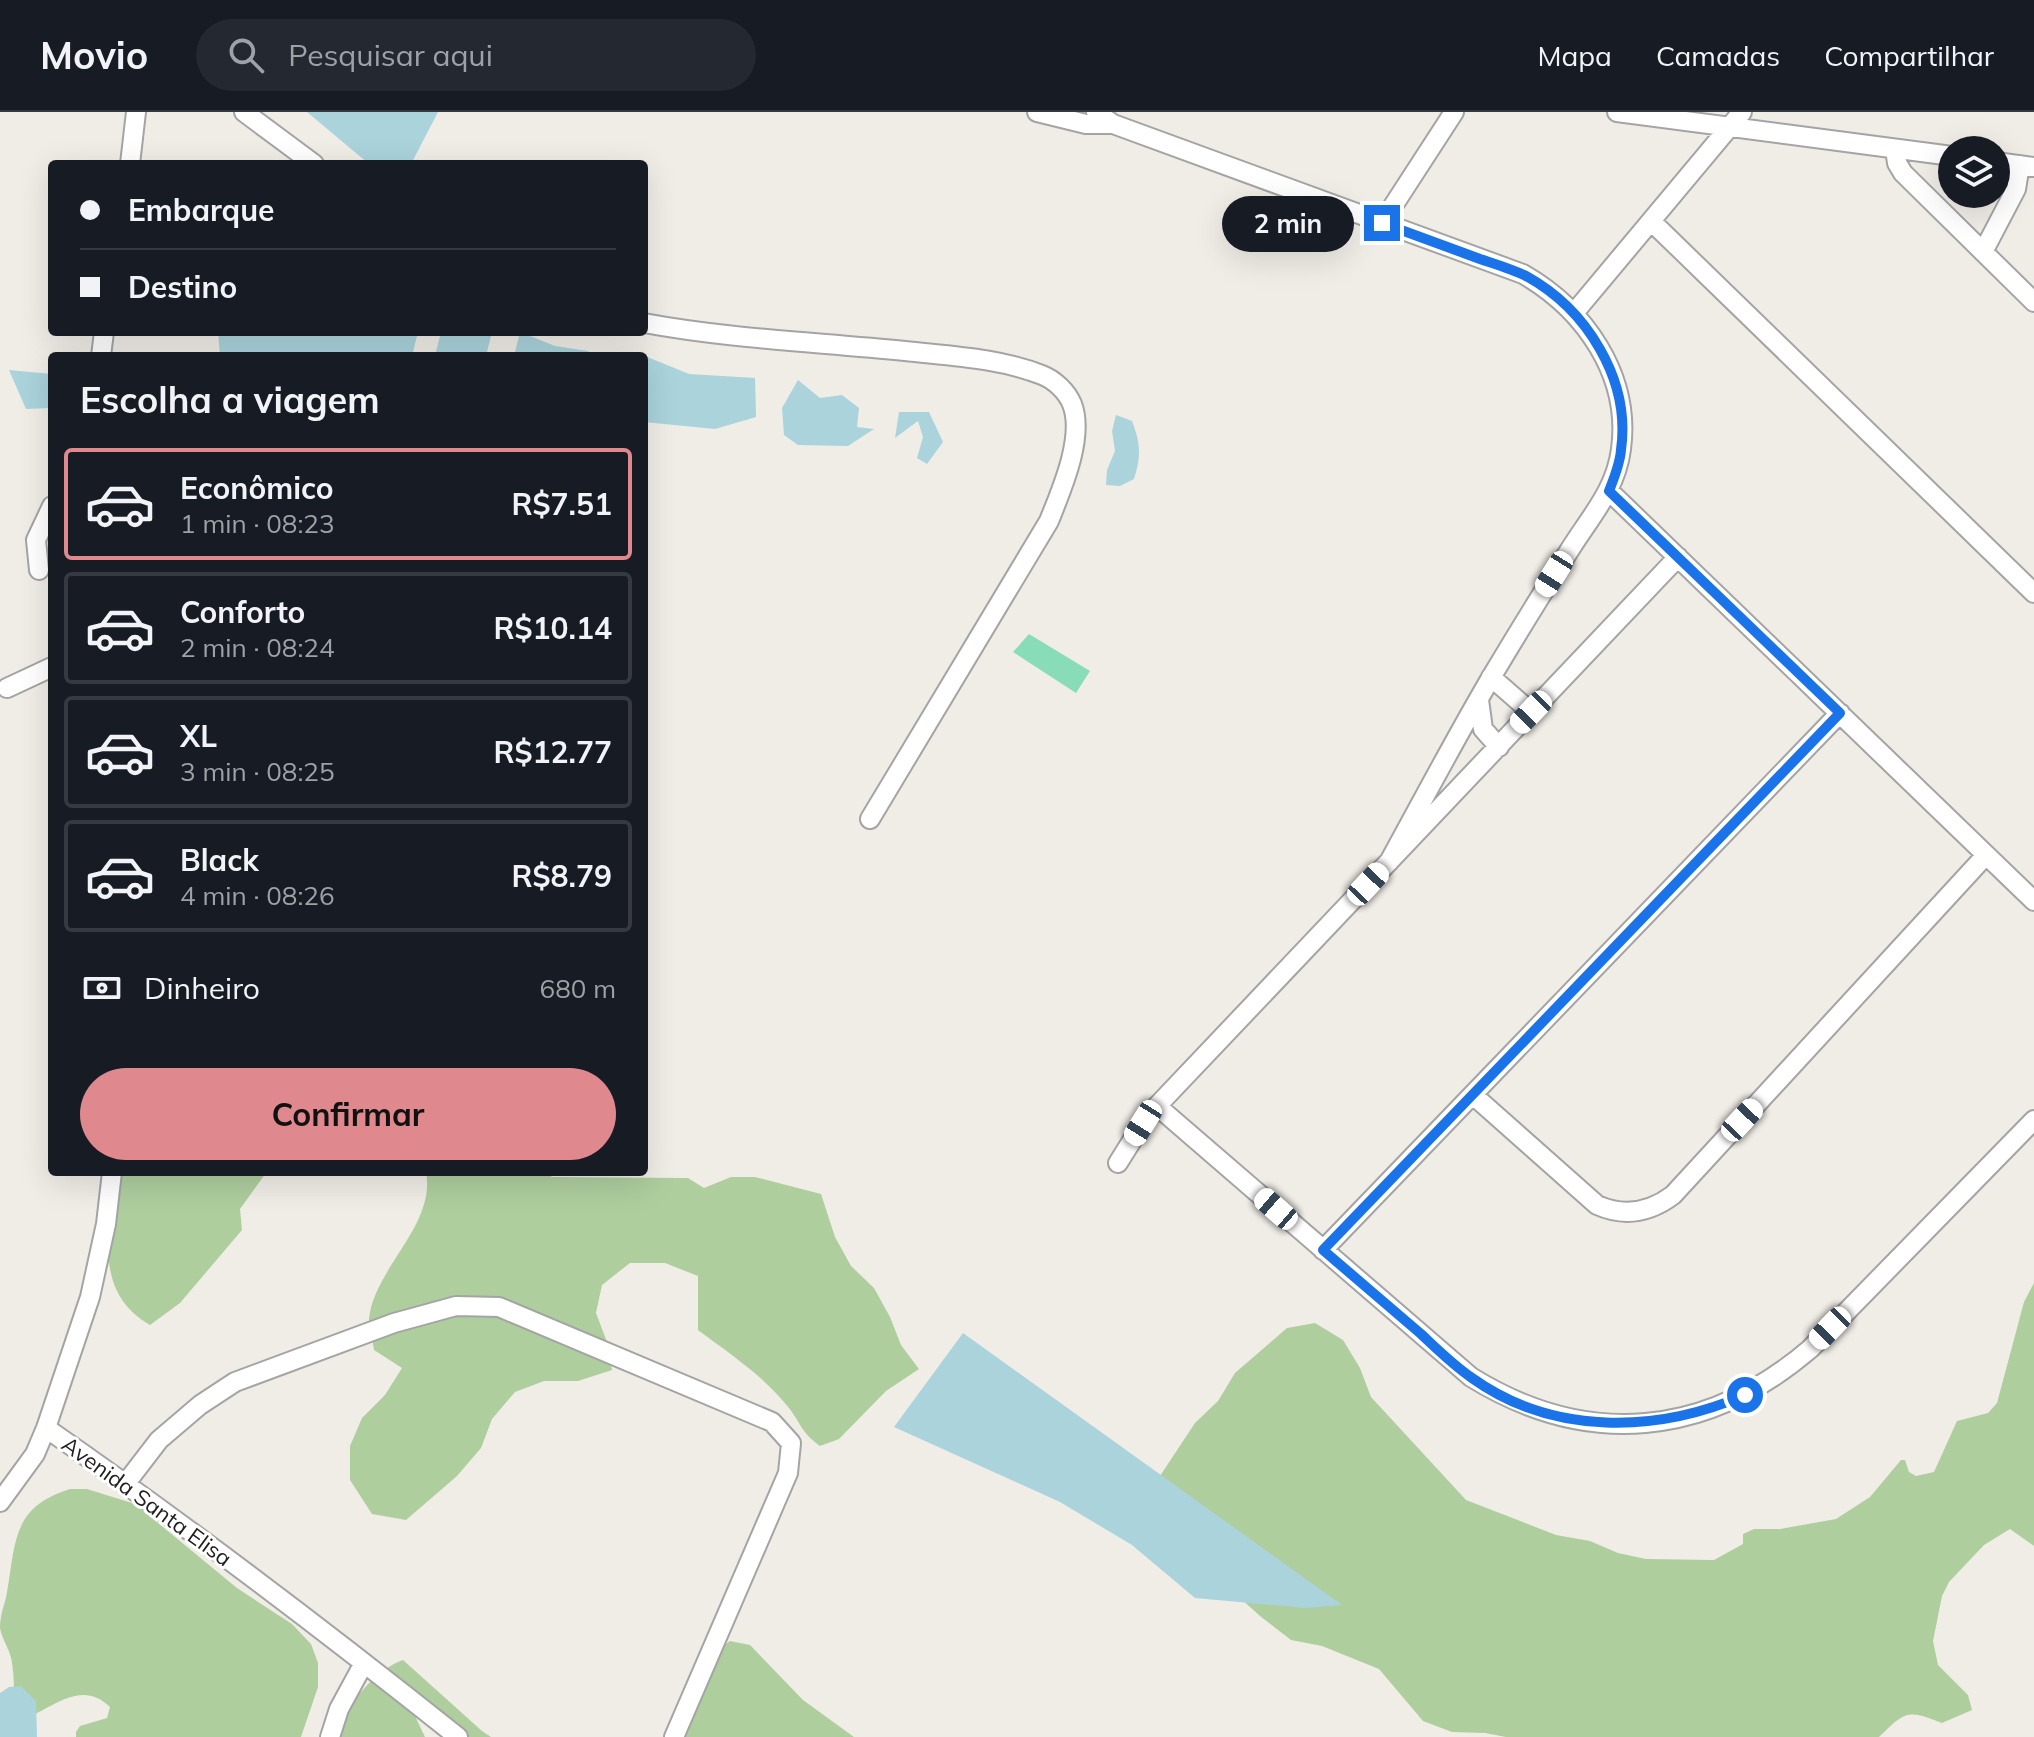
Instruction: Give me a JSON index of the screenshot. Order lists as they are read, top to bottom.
{
  "streets": {
    "street": ["Avenida Santa Elisa"]
  },
  "page": {
    "header": "Movio",
    "search": "Pesquisar aqui",
    "nav": ["Mapa", "Camadas", "Compartilhar"],
    "banner": ["Embarque", "Destino"],
    "bubble": "2 min",
    "heading": "Escolha a viagem",
    "list": [
      {
        "name": "Econômico",
        "note": "1 min · 08:23",
        "value": "R$7.51"
      },
      {
        "name": "Conforto",
        "note": "2 min · 08:24",
        "value": "R$10.14"
      },
      {
        "name": "XL",
        "note": "3 min · 08:25",
        "value": "R$12.77"
      },
      {
        "name": "Black",
        "note": "4 min · 08:26",
        "value": "R$8.79"
      }
    ],
    "pay": ["Dinheiro", "680 m"],
    "buttons": "Confirmar"
  }
}
